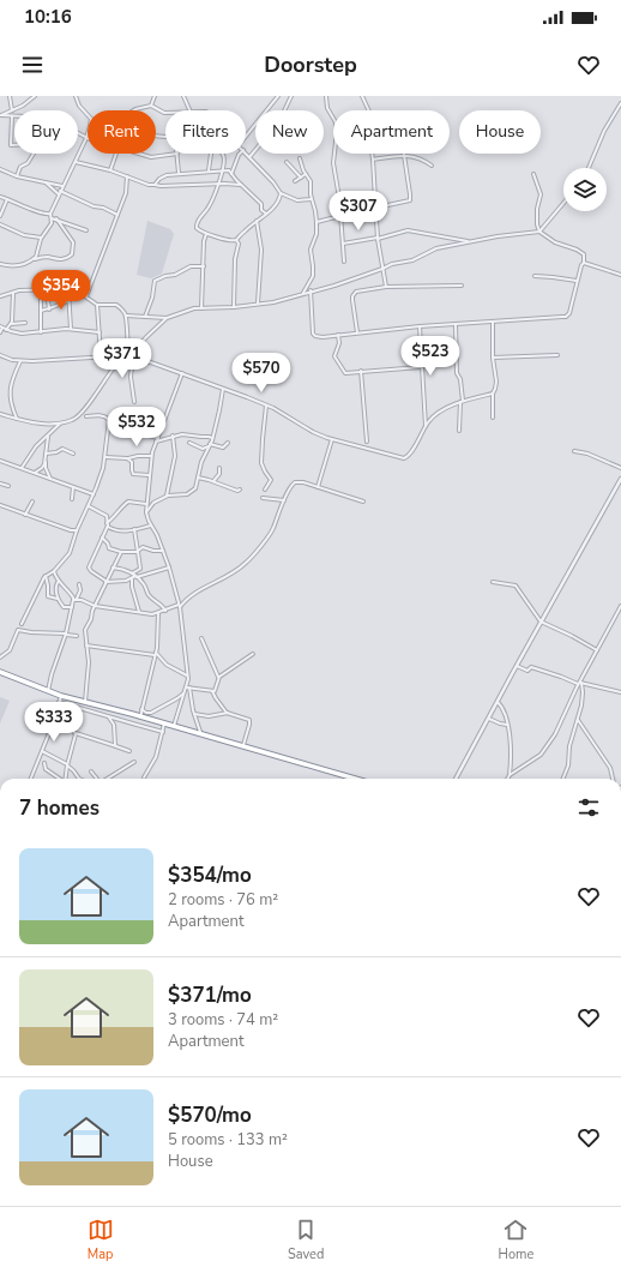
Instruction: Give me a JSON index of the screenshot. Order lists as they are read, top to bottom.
{
  "page": {
    "status": "10:16",
    "header": "Doorstep",
    "chip": [
      "Buy",
      "Rent",
      "Filters",
      "New",
      "Apartment",
      "House"
    ],
    "price": [
      "$307",
      "$354",
      "$523",
      "$371",
      "$570",
      "$532",
      "$333"
    ],
    "heading": "7 homes",
    "list": [
      {
        "name": "$354/mo",
        "note": "2 rooms · 76 m² · Apartment"
      },
      {
        "name": "$371/mo",
        "note": "3 rooms · 74 m² · Apartment"
      },
      {
        "name": "$570/mo",
        "note": "5 rooms · 133 m² · House"
      }
    ],
    "tabs": ["Map", "Saved", "Home"]
  }
}
